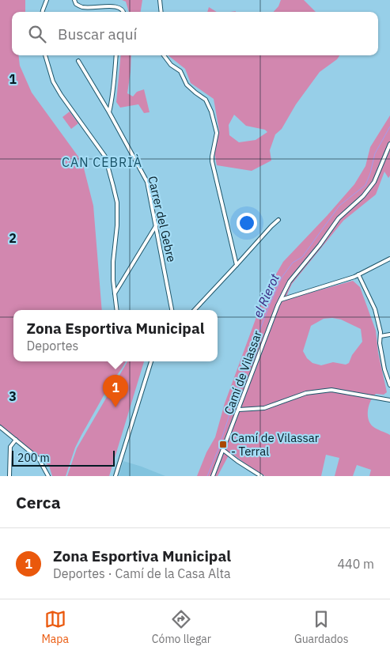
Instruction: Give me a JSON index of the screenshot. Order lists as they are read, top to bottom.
{
  "streets": {
    "street": ["Carrer del Gebre", "Camí de Vilassar"]
  },
  "districts": ["CAN CEBRIÀ"],
  "water": ["el Rierot"],
  "places": {
    "transit": ["Camí de Vilassar - Terral"]
  },
  "scale_bar": "200 m",
  "page": {
    "search": "Buscar aquí",
    "popup": ["Zona Esportiva Municipal", "Deportes"],
    "pins": "1",
    "scale": "200 m",
    "heading": "Cerca",
    "list": [
      {
        "mark": "1",
        "name": "Zona Esportiva Municipal",
        "note": "Deportes · Camí de la Casa Alta",
        "value": "440 m"
      }
    ],
    "nav": ["Mapa", "Cómo llegar", "Guardados"]
  },
  "grid": {
    "rows": ["1", "2", "3"]
  }
}
